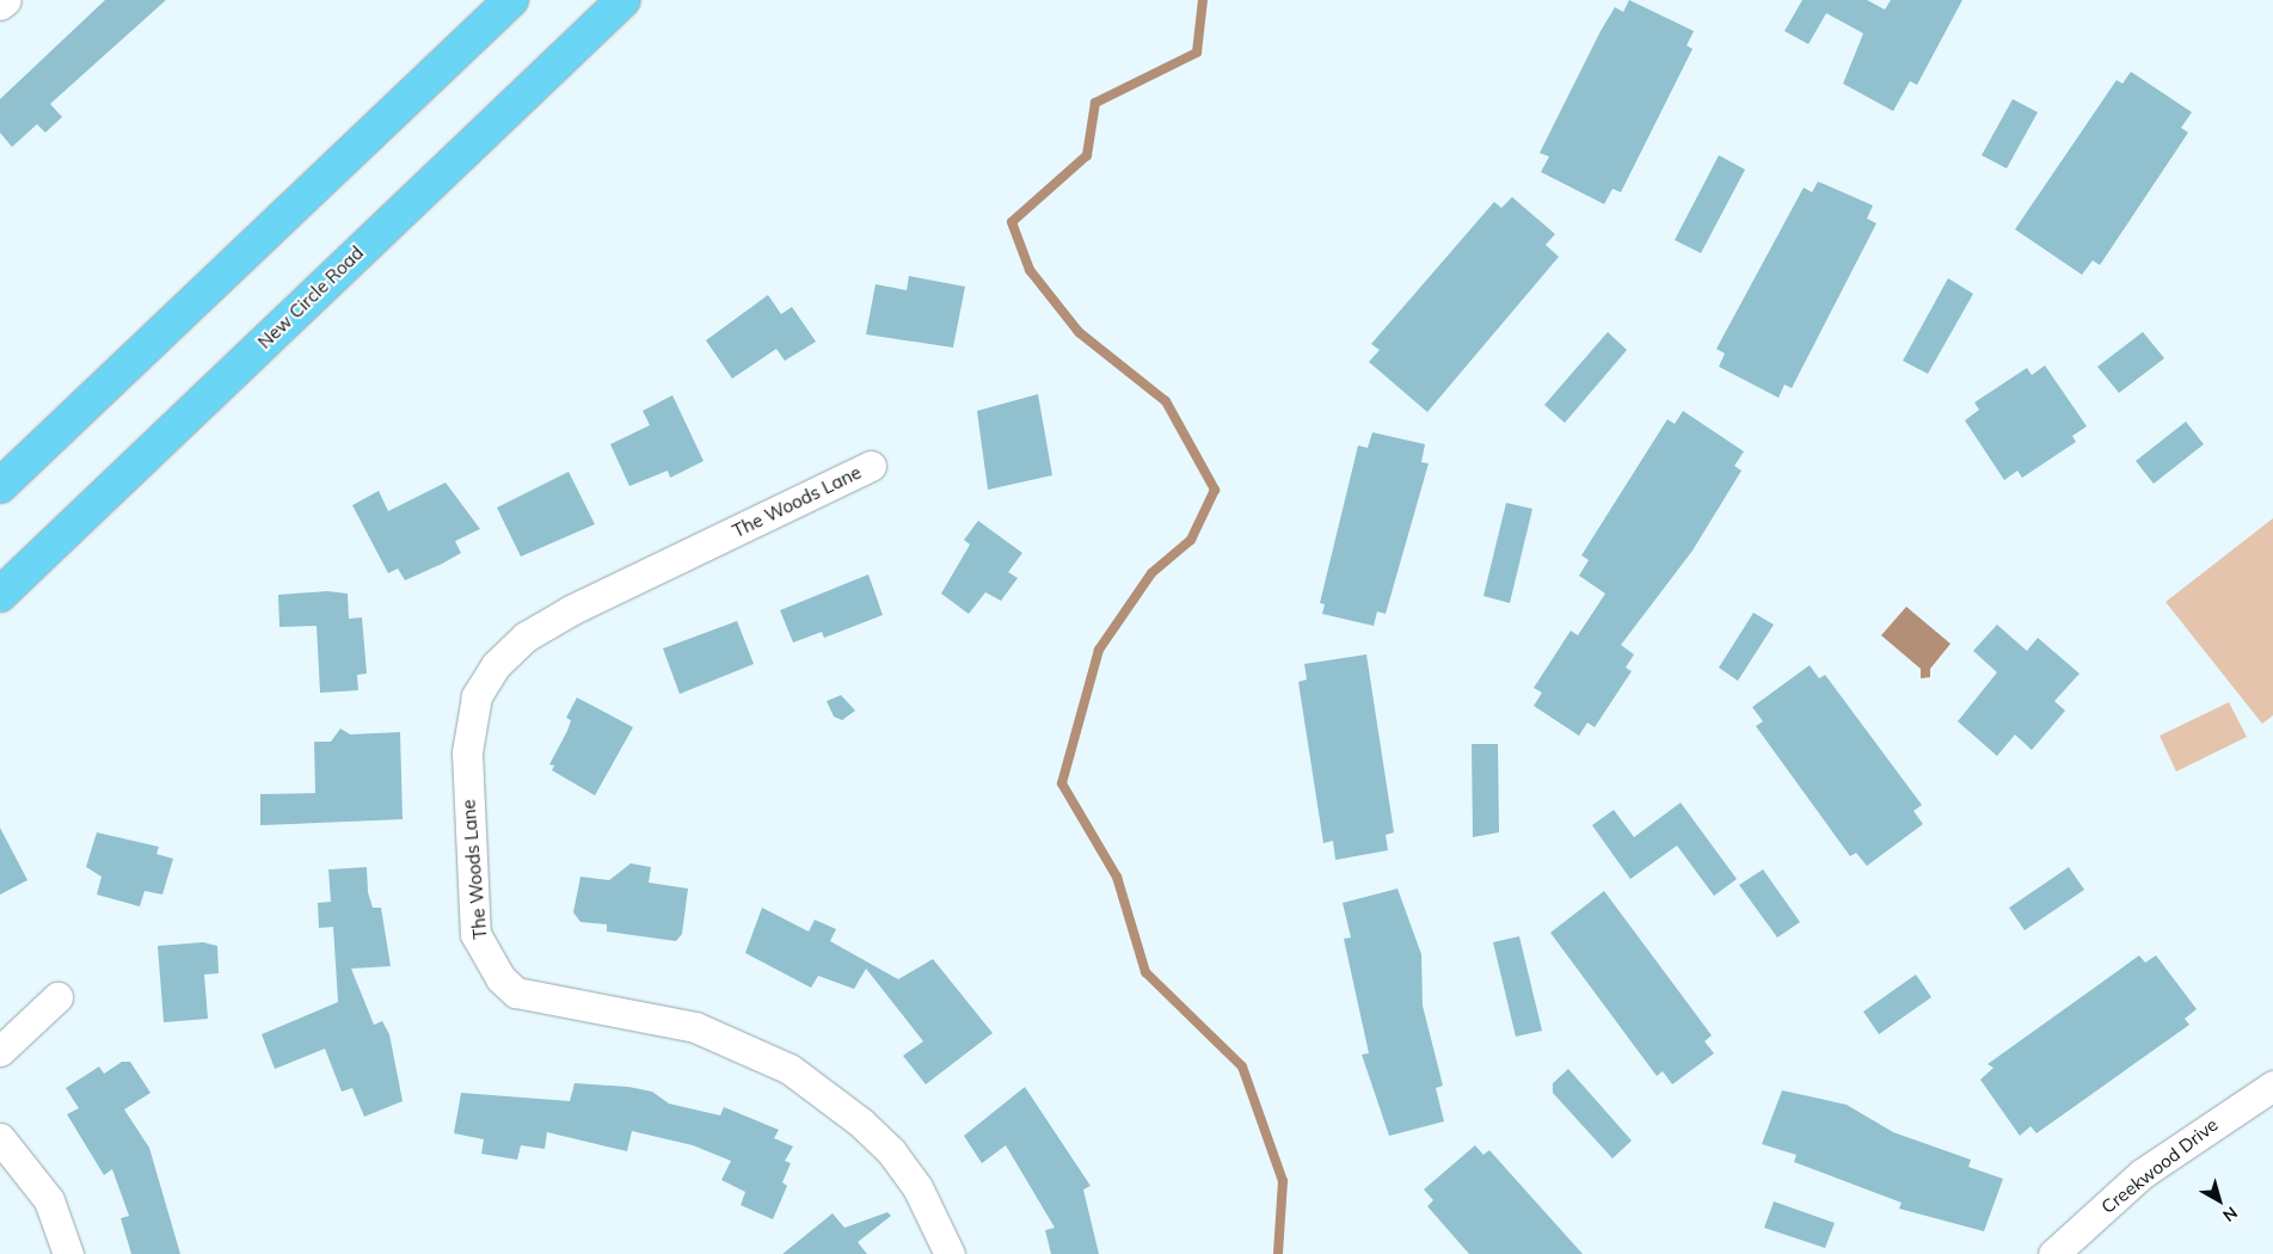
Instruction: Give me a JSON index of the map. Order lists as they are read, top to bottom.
{
  "streets": {
    "highway": ["New Circle Road"],
    "street": ["The Woods Lane", "Creekwood Drive"]
  },
  "north": "bottom right"
}
